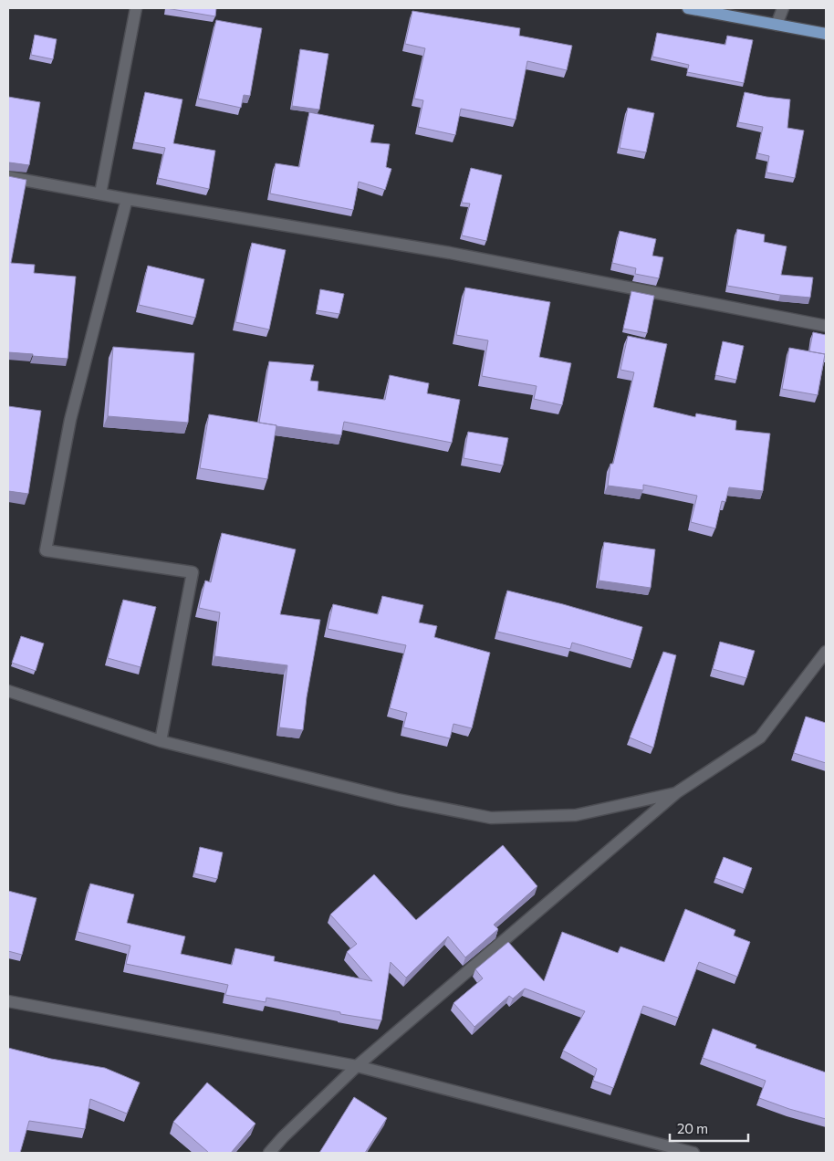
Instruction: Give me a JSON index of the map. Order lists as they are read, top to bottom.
{
  "scale_bar": "20 m"
}
